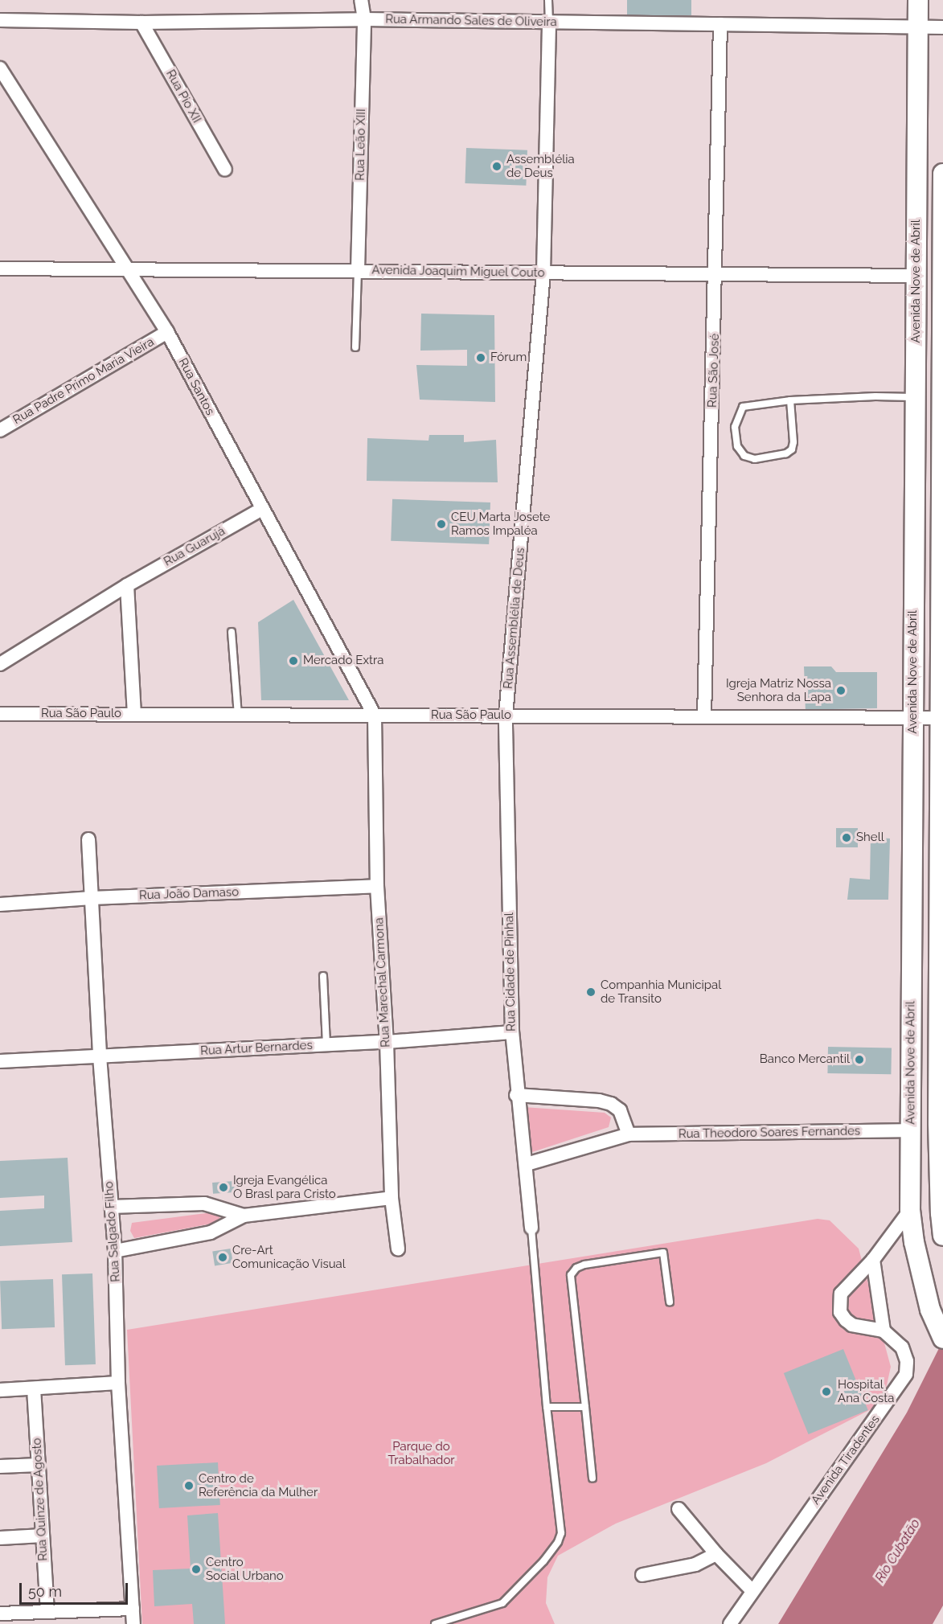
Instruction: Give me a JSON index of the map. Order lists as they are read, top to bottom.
{
  "streets": {
    "main road": ["Avenida Nove de Abril"],
    "street": [
      "Rua Armando Sales de Oliveira",
      "Rua Pio XII",
      "Rua Leão XIII",
      "Avenida Joaquim Miguel Couto",
      "Rua São José",
      "Rua Padre Primo Maria Vieira",
      "Rua Santos",
      "Rua Guarujá",
      "Rua Assemblélia de Deus",
      "Rua São Paulo",
      "Rua João Damaso",
      "Rua Cidade de Pinhal",
      "Rua Marechal Carmona",
      "Rua Artur Bernardes",
      "Rua Theodoro Soares Fernandes",
      "Rua Salgado Filho",
      "Avenida Tiradentes",
      "Rua Quinze de Agosto"
    ]
  },
  "crossings": [
    ["Rua Armando Sales de Oliveira", "Rua Pio XII"],
    ["Rua Armando Sales de Oliveira", "Rua Leão XIII"],
    ["Rua Armando Sales de Oliveira", "Avenida Nove de Abril"],
    ["Rua Armando Sales de Oliveira", "Rua São José"],
    ["Rua Armando Sales de Oliveira", "Rua Assemblélia de Deus"],
    ["Rua Leão XIII", "Avenida Joaquim Miguel Couto"],
    ["Avenida Joaquim Miguel Couto", "Avenida Nove de Abril"],
    ["Avenida Joaquim Miguel Couto", "Rua São José"],
    ["Avenida Joaquim Miguel Couto", "Rua Santos"],
    ["Avenida Joaquim Miguel Couto", "Rua Assemblélia de Deus"],
    ["Avenida Nove de Abril", "Rua São Paulo"],
    ["Avenida Nove de Abril", "Rua Theodoro Soares Fernandes"],
    ["Rua São José", "Rua São Paulo"],
    ["Rua Padre Primo Maria Vieira", "Rua Santos"],
    ["Rua Santos", "Rua Guarujá"],
    ["Rua Santos", "Rua São Paulo"],
    ["Rua Santos", "Rua Marechal Carmona"],
    ["Rua Assemblélia de Deus", "Rua São Paulo"],
    ["Rua Assemblélia de Deus", "Rua Cidade de Pinhal"],
    ["Rua São Paulo", "Rua Cidade de Pinhal"],
    ["Rua São Paulo", "Rua Marechal Carmona"],
    ["Rua João Damaso", "Rua Marechal Carmona"],
    ["Rua João Damaso", "Rua Salgado Filho"],
    ["Rua Cidade de Pinhal", "Rua Artur Bernardes"],
    ["Rua Cidade de Pinhal", "Rua Theodoro Soares Fernandes"],
    ["Rua Marechal Carmona", "Rua Artur Bernardes"],
    ["Rua Artur Bernardes", "Rua Salgado Filho"]
  ],
  "water": ["Rio Cubatão"],
  "parks": ["Parque do Trabalhador"],
  "places": [
    "Assemblélia de Deus",
    "Fórum",
    "CEU Marta Josete Ramos Impaléa",
    "Mercado Extra",
    "Igreja Matriz Nossa Senhora da Lapa",
    "Shell",
    "Companhia Municipal de Transito",
    "Banco Mercantil",
    "Igreja Evangélica O Brasl para Cristo",
    "Cre-Art Comunicação Visual",
    "Hospital Ana Costa",
    "Centro de Referência da Mulher",
    "Centro Social Urbano"
  ],
  "scale_bar": "50 m"
}
